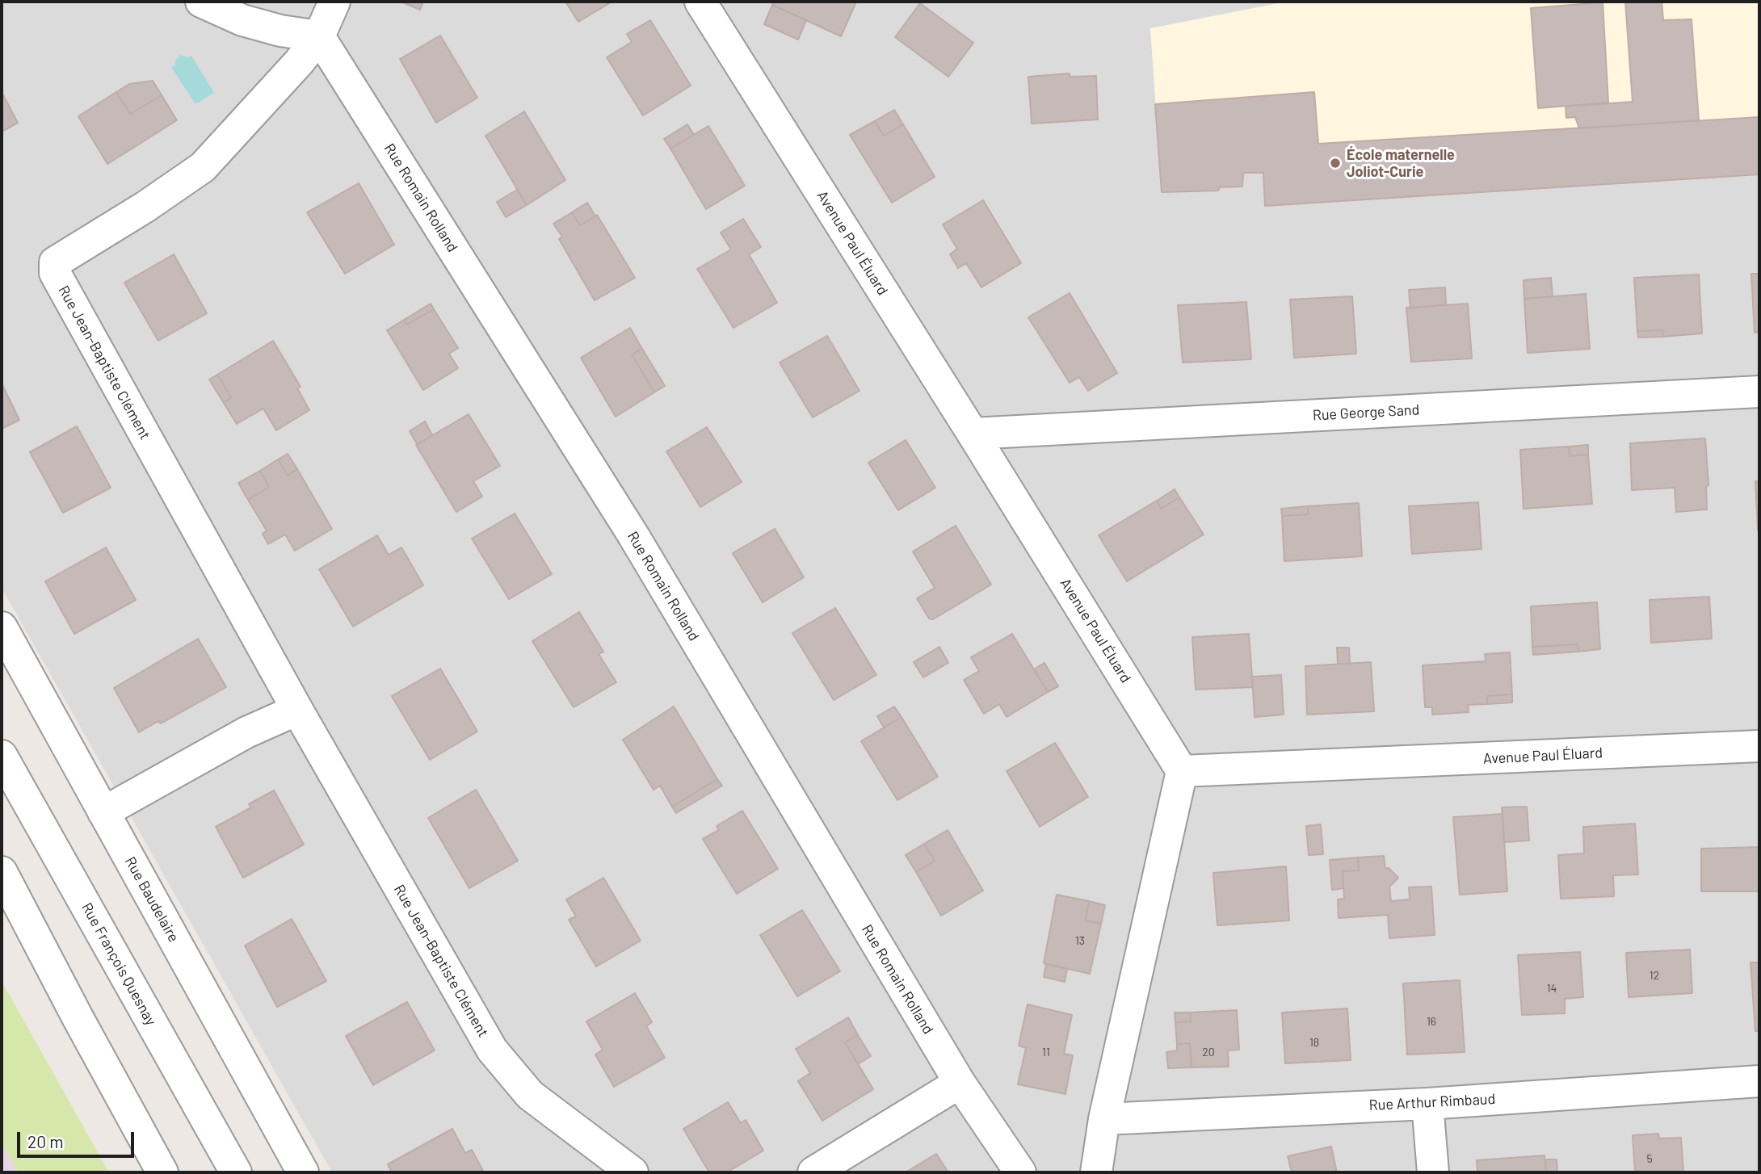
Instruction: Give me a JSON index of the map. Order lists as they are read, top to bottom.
{
  "streets": {
    "street": [
      "Rue Romain Rolland",
      "Avenue Paul Éluard",
      "Rue Jean-Baptiste Clément",
      "Rue George Sand",
      "Rue Baudelaire",
      "Rue François Quesnay",
      "Rue Arthur Rimbaud"
    ]
  },
  "crossings": [
    ["Rue Romain Rolland", "Rue Jean-Baptiste Clément"],
    ["Avenue Paul Éluard", "Rue George Sand"]
  ],
  "places": ["École maternelle Joliot-Curie"],
  "house_numbers": [
    "13",
    "12",
    "14",
    "16",
    "18",
    "11",
    "20",
    "5"
  ],
  "scale_bar": "20 m"
}
